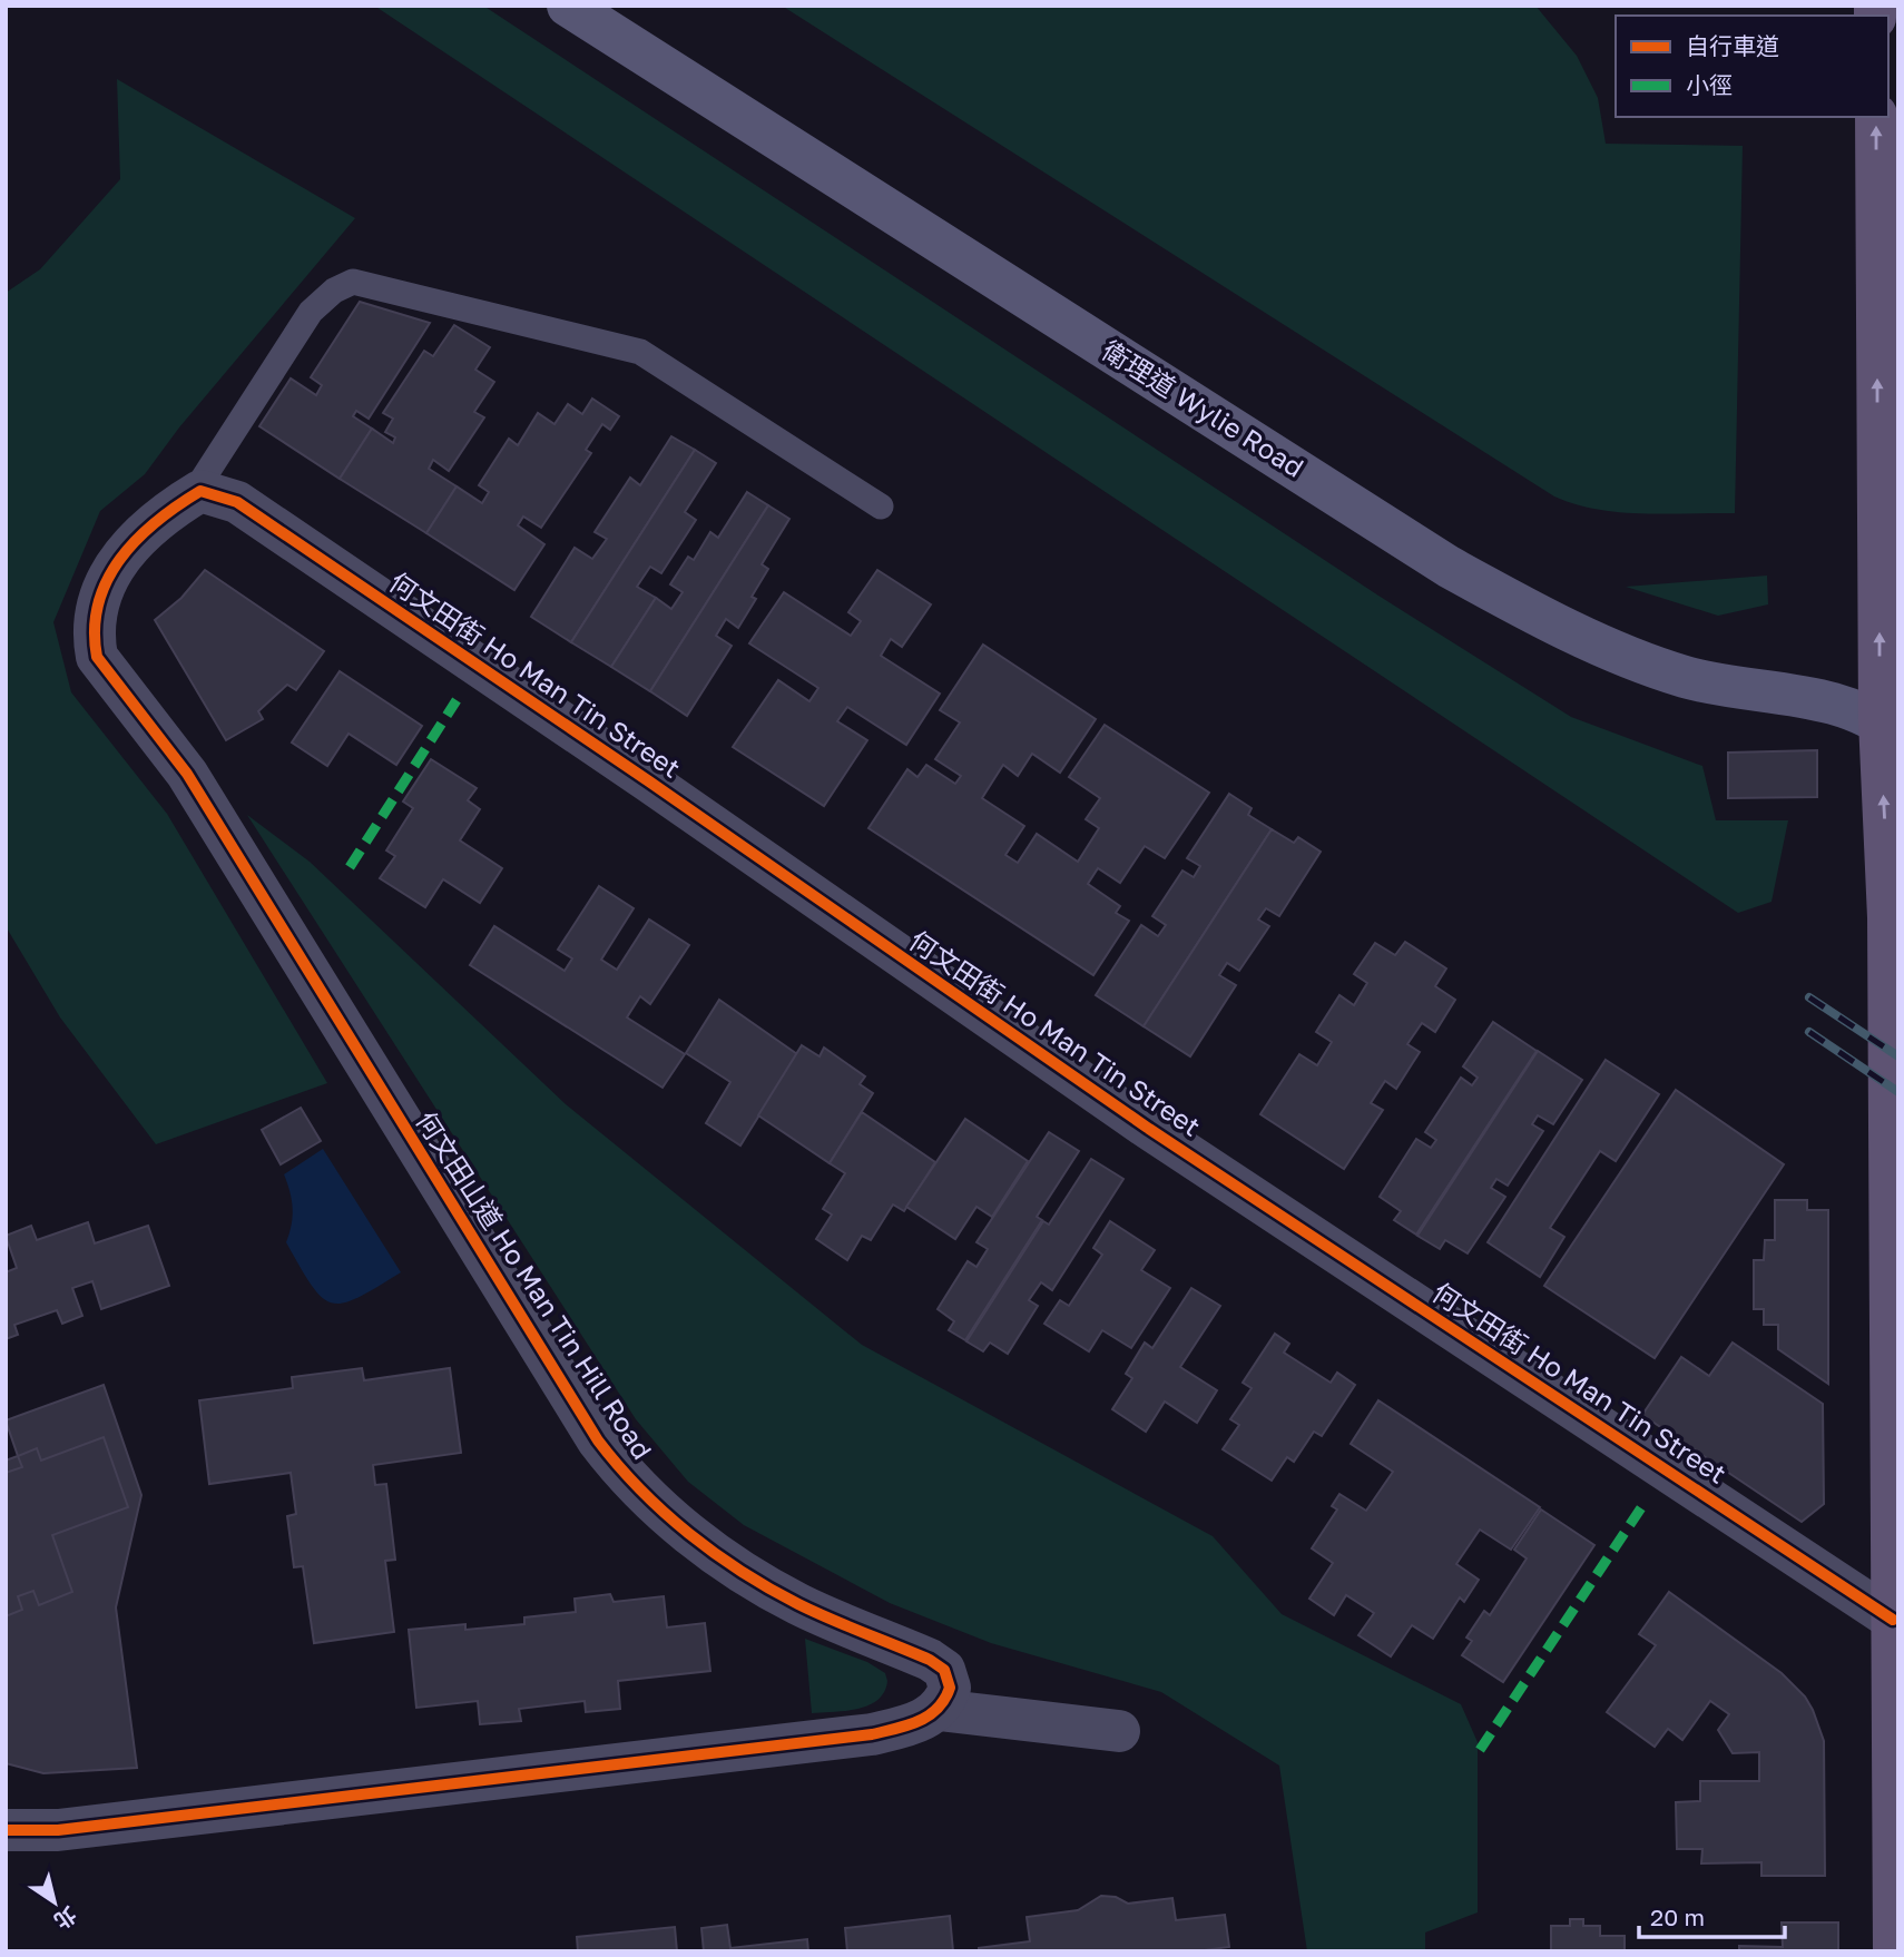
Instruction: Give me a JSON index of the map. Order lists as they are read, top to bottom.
{
  "streets": {
    "main road": ["衛理道 Wylie Road"],
    "street": ["何文田街 Ho Man Tin Street", "何文田山道 Ho Man Tin Hill Road"]
  },
  "crossings": [
    ["何文田街 Ho Man Tin Street", "何文田山道 Ho Man Tin Hill Road"]
  ],
  "legend": ["自行車道", "小徑"],
  "scale_bar": "20 m",
  "north": "bottom right"
}
